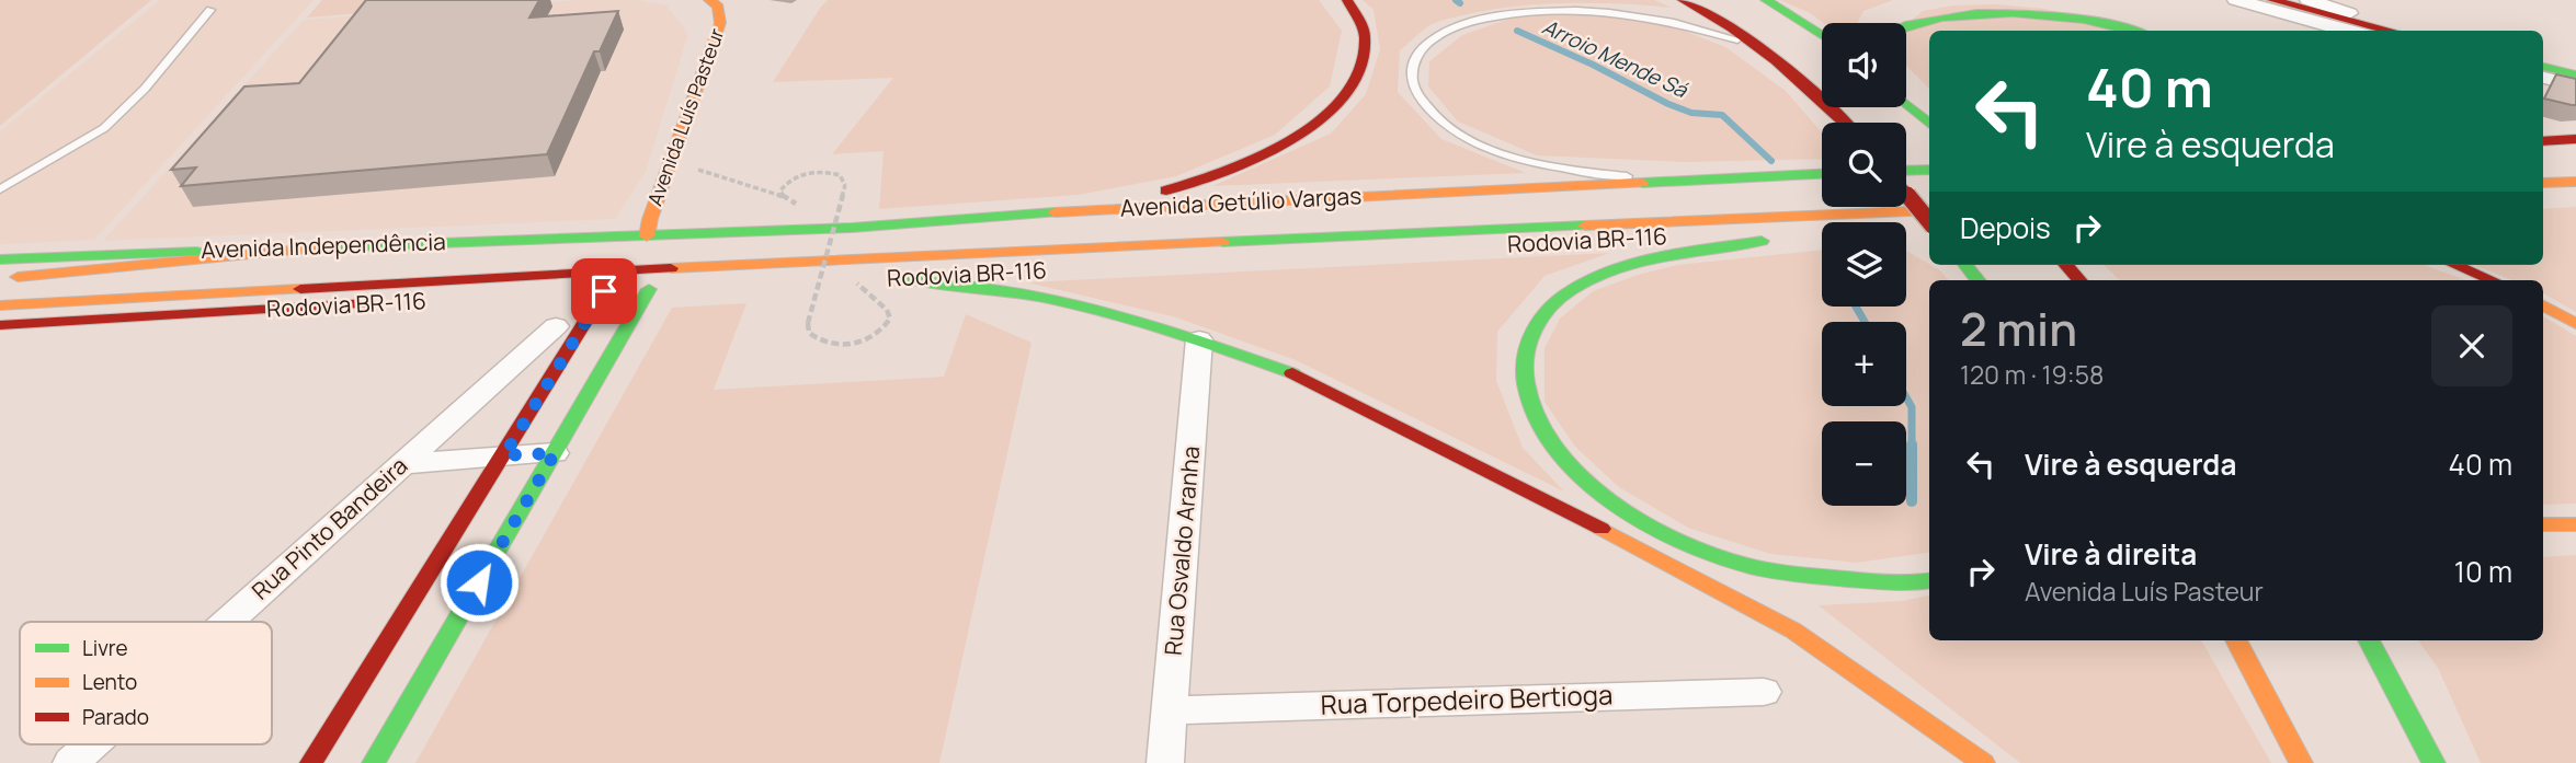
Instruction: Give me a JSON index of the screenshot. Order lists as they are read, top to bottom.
{
  "streets": {
    "main road": [
      "Avenida Luís Pasteur",
      "Avenida Getúlio Vargas",
      "Rodovia BR-116",
      "Avenida Independência"
    ],
    "street": ["Rua Pinto Bandeira", "Rua Osvaldo Aranha", "Rua Torpedeiro Bertioga"]
  },
  "crossings": [
    ["Avenida Luís Pasteur", "Avenida Getúlio Vargas"],
    ["Avenida Luís Pasteur", "Avenida Independência"],
    ["Avenida Getúlio Vargas", "Avenida Independência"],
    ["Rua Osvaldo Aranha", "Rua Torpedeiro Bertioga"]
  ],
  "water": ["Arroio Mende Sá"],
  "legend": ["Livre", "Lento", "Parado"],
  "page": {
    "map_buttons": ["+", "−"],
    "turn": ["40 m", "Vire à esquerda"],
    "then": "Depois",
    "heading": ["2 min", "120 m · 19:58"],
    "list": [
      {
        "name": "Vire à esquerda",
        "value": "40 m"
      },
      {
        "name": "Vire à direita",
        "note": "Avenida Luís Pasteur",
        "value": "10 m"
      }
    ]
  }
}
